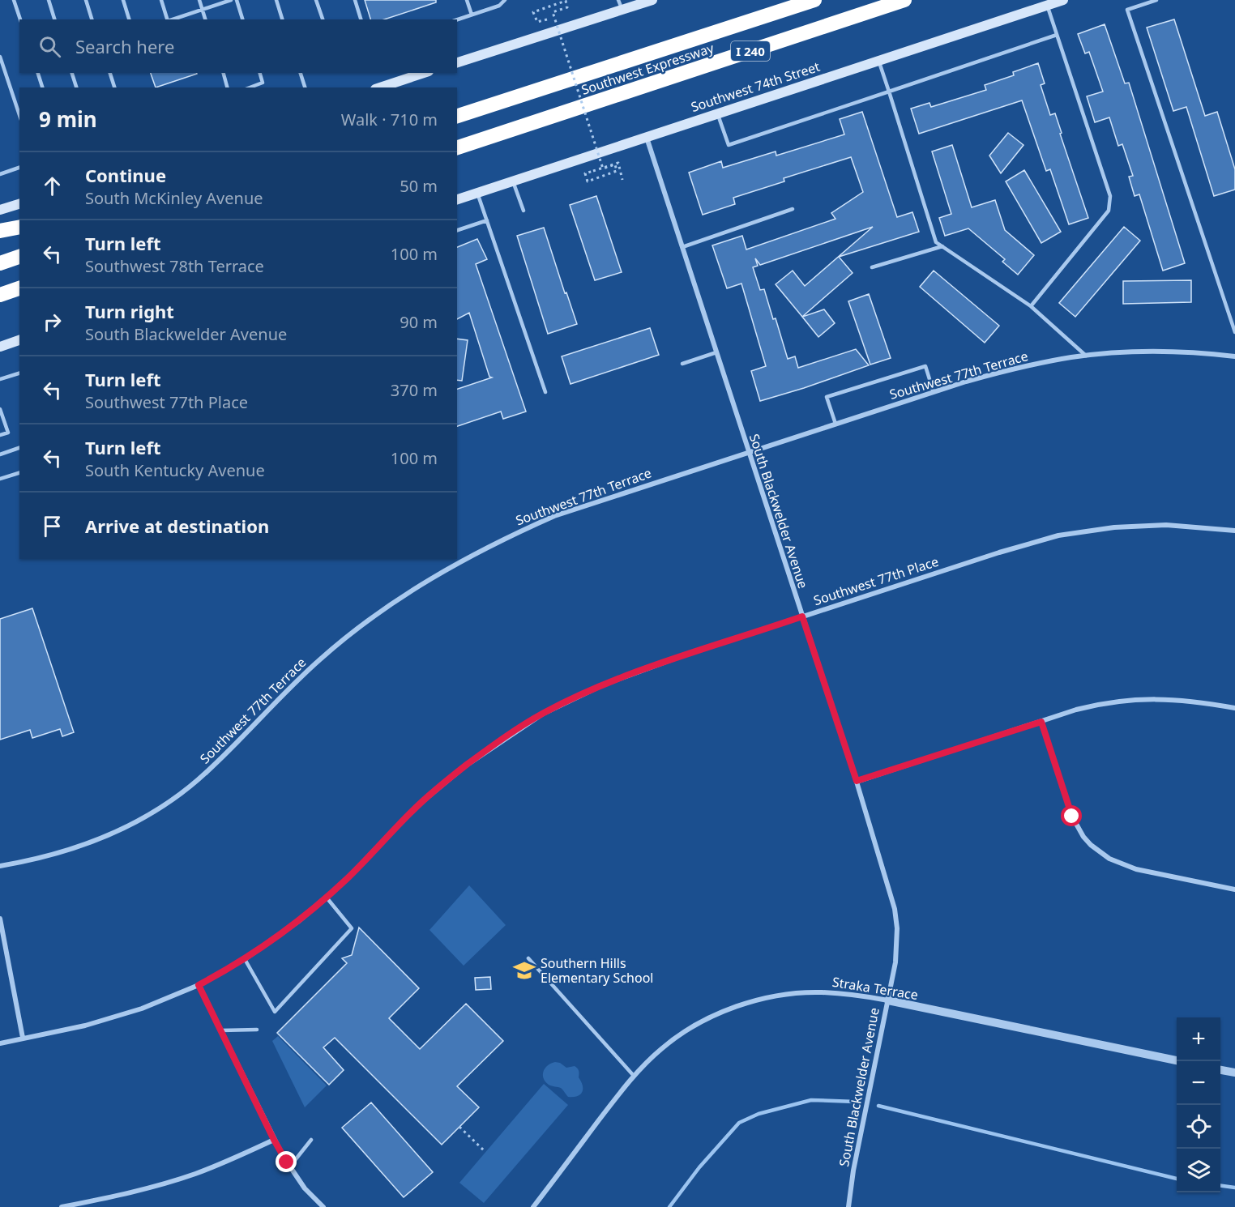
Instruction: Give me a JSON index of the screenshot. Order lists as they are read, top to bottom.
{
  "streets": {
    "highway": ["I 240", "Southwest Expressway"],
    "main road": ["Southwest 74th Street"],
    "street": [
      "Southwest 77th Terrace",
      "South Blackwelder Avenue",
      "Southwest 77th Place",
      "Straka Terrace"
    ]
  },
  "crossings": [
    ["Southwest 74th Street", "South Blackwelder Avenue"],
    ["Southwest 77th Terrace", "South Blackwelder Avenue"],
    ["South Blackwelder Avenue", "Southwest 77th Place"],
    ["South Blackwelder Avenue", "Straka Terrace"]
  ],
  "places": {
    "school or university": ["Southern Hills Elementary School"]
  },
  "page": {
    "search": "Search here",
    "heading": ["9 min", "Walk · 710 m"],
    "list": [
      ["Continue", "South McKinley Avenue", "50 m"],
      ["Turn left", "Southwest 78th Terrace", "100 m"],
      ["Turn right", "South Blackwelder Avenue", "90 m"],
      ["Turn left", "Southwest 77th Place", "370 m"],
      ["Turn left", "South Kentucky Avenue", "100 m"],
      "Arrive at destination"
    ],
    "map_buttons": ["+", "−"]
  }
}
